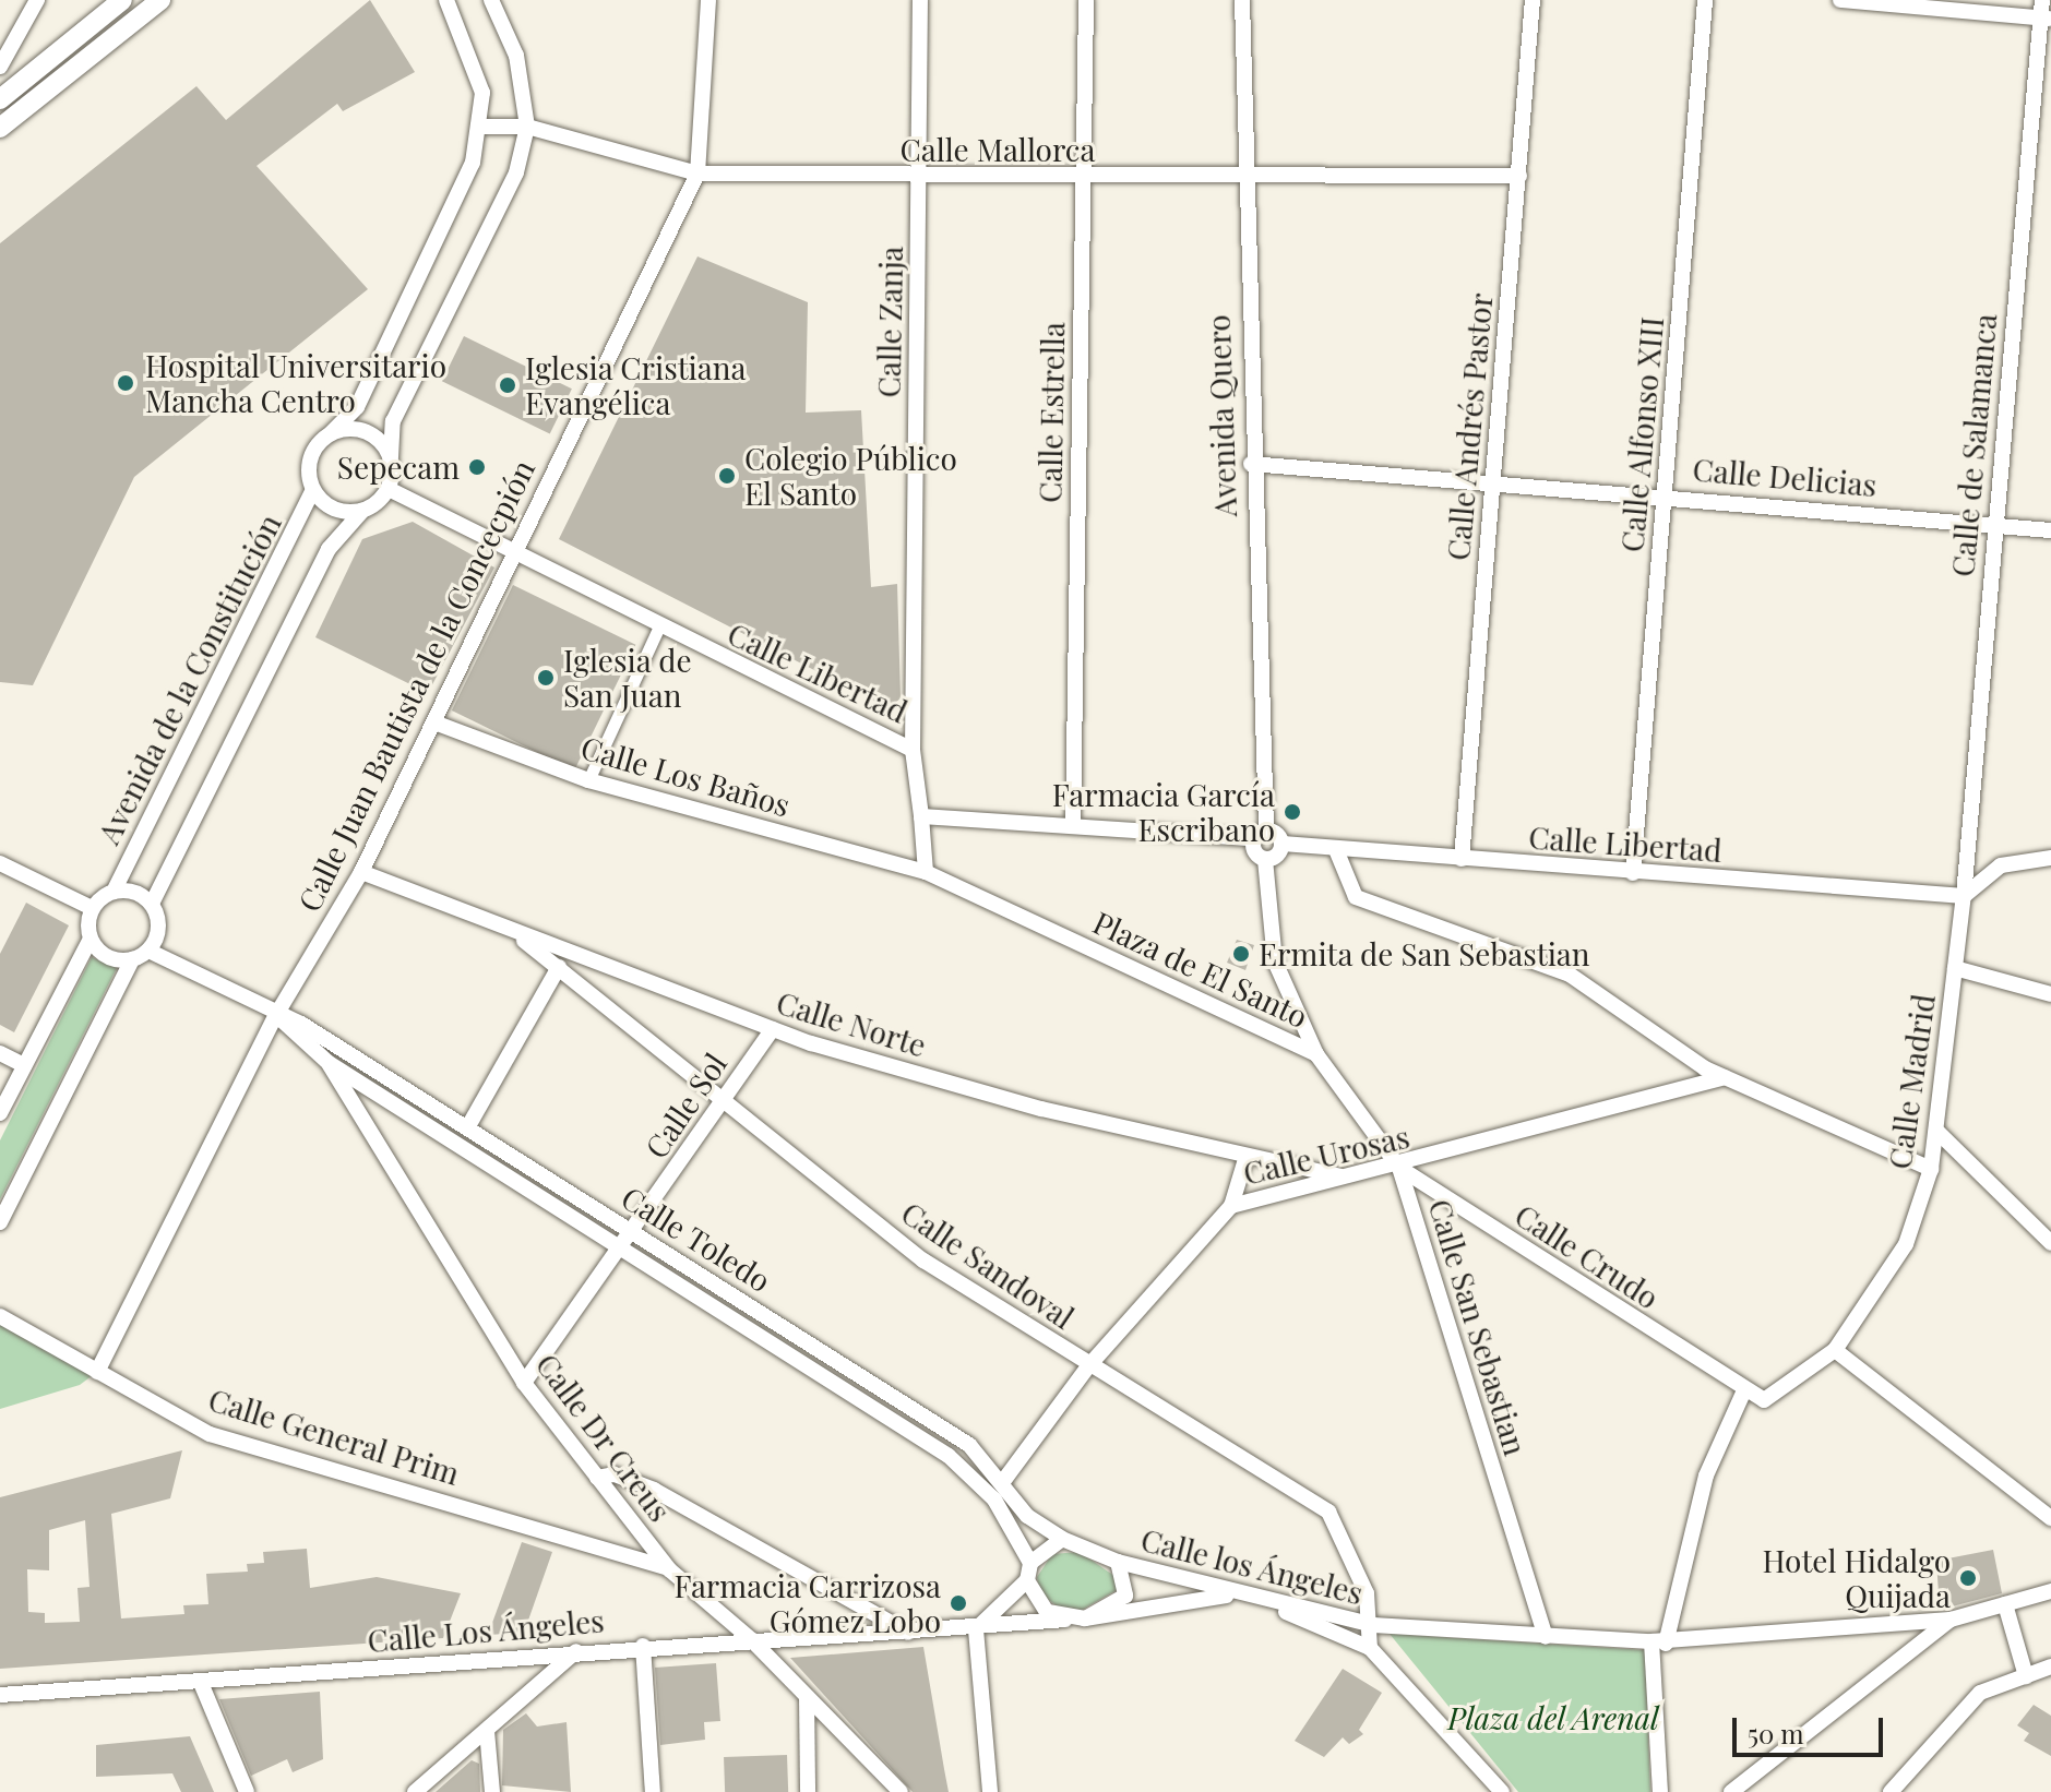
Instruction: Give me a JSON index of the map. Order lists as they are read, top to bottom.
{
  "streets": {
    "street": [
      "Calle Mallorca",
      "Calle Zanja",
      "Calle Estrella",
      "Avenida Quero",
      "Calle Andrés Pastor",
      "Calle Alfonso XIII",
      "Calle de Salamanca",
      "Calle Delicias",
      "Calle Libertad",
      "Avenida de la Constitución",
      "Calle Juan Bautista de la Concecpión",
      "Calle Los Baños",
      "Plaza de El Santo",
      "Calle Norte",
      "Calle Madrid",
      "Calle Sol",
      "Calle Urosas",
      "Calle Toledo",
      "Calle Crudo",
      "Calle Sandoval",
      "Calle San Sebastian",
      "Calle General Prim",
      "Calle Dr Creus",
      "Calle los Ángeles",
      "Calle Los Ángeles"
    ]
  },
  "crossings": [
    ["Calle Mallorca", "Calle Zanja"],
    ["Calle Mallorca", "Calle Estrella"],
    ["Calle Mallorca", "Avenida Quero"],
    ["Calle Mallorca", "Calle Andrés Pastor"],
    ["Calle Mallorca", "Calle Juan Bautista de la Concecpión"],
    ["Calle Zanja", "Calle Libertad"],
    ["Avenida Quero", "Calle Delicias"],
    ["Calle Andrés Pastor", "Calle Delicias"],
    ["Calle Andrés Pastor", "Calle Libertad"],
    ["Calle Alfonso XIII", "Calle Delicias"],
    ["Calle Alfonso XIII", "Calle Libertad"],
    ["Calle de Salamanca", "Calle Delicias"],
    ["Calle de Salamanca", "Calle Libertad"],
    ["Calle de Salamanca", "Calle Madrid"],
    ["Calle Libertad", "Avenida de la Constitución"],
    ["Calle Libertad", "Calle Juan Bautista de la Concecpión"],
    ["Calle Libertad", "Calle Madrid"],
    ["Avenida de la Constitución", "Calle Toledo"],
    ["Calle Juan Bautista de la Concecpión", "Calle Los Baños"],
    ["Calle Juan Bautista de la Concecpión", "Calle Norte"],
    ["Calle Juan Bautista de la Concecpión", "Calle Toledo"],
    ["Calle Juan Bautista de la Concecpión", "Calle General Prim"],
    ["Calle Los Baños", "Plaza de El Santo"],
    ["Plaza de El Santo", "Calle San Sebastian"],
    ["Calle Norte", "Calle Sol"],
    ["Calle Norte", "Calle Urosas"],
    ["Calle Norte", "Calle Sandoval"],
    ["Calle Madrid", "Calle Crudo"],
    ["Calle Sol", "Calle Toledo"],
    ["Calle Sol", "Calle Sandoval"],
    ["Calle Sol", "Calle Dr Creus"],
    ["Calle Urosas", "Calle Toledo"],
    ["Calle Urosas", "Calle Crudo"],
    ["Calle Urosas", "Calle Sandoval"],
    ["Calle Urosas", "Calle San Sebastian"],
    ["Calle Toledo", "Calle Dr Creus"],
    ["Calle Toledo", "Calle los Ángeles"],
    ["Calle Toledo", "Calle Los Ángeles"],
    ["Calle Crudo", "Calle San Sebastian"],
    ["Calle Sandoval", "Calle los Ángeles"],
    ["Calle Sandoval", "Calle Los Ángeles"],
    ["Calle General Prim", "Calle Dr Creus"],
    ["Calle Dr Creus", "Calle Los Ángeles"],
    ["Calle los Ángeles", "Calle Los Ángeles"]
  ],
  "parks": ["Plaza del Arenal"],
  "places": [
    "Hospital Universitario Mancha Centro",
    "Iglesia Cristiana Evangélica",
    "Sepecam",
    "Colegio Público El Santo",
    "Iglesia de San Juan",
    "Farmacia García Escribano",
    "Ermita de San Sebastian",
    "Hotel Hidalgo Quijada",
    "Farmacia Carrizosa Gómez Lobo"
  ],
  "scale_bar": "50 m"
}
